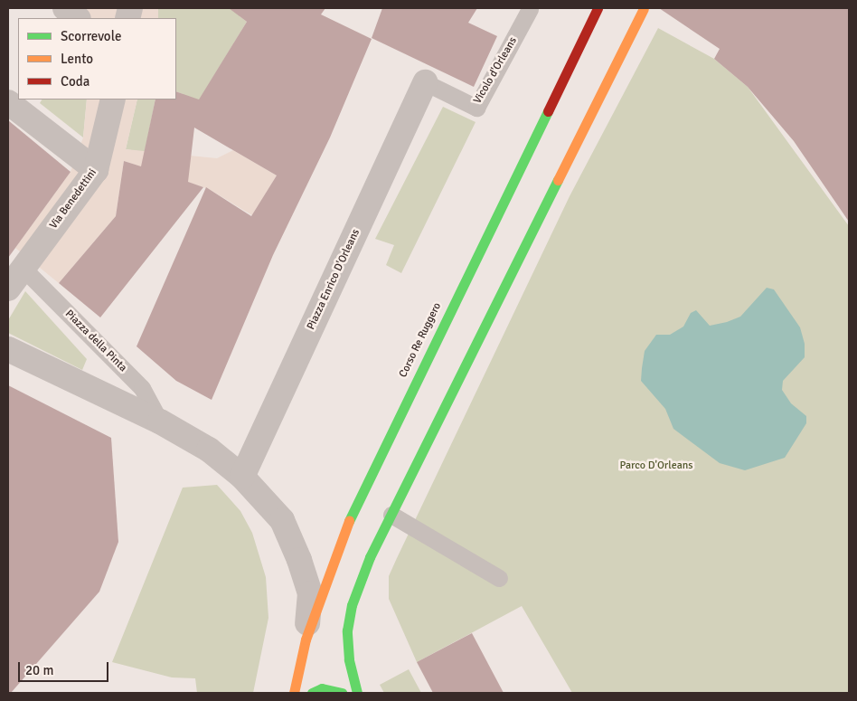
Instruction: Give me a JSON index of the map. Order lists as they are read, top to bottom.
{
  "streets": {
    "main road": ["Corso Re Ruggero"],
    "street": ["Via Benedettini", "Piazza Enrico D'Orleans"],
    "lane": ["Vicolo d'Orleans", "Piazza della Pinta"]
  },
  "crossings": [
    ["Vicolo d'Orleans", "Piazza Enrico D'Orleans"],
    ["Via Benedettini", "Piazza della Pinta"]
  ],
  "parks": ["Parco D'Orleans"],
  "legend": ["Scorrevole", "Lento", "Coda"],
  "scale_bar": "20 m"
}
